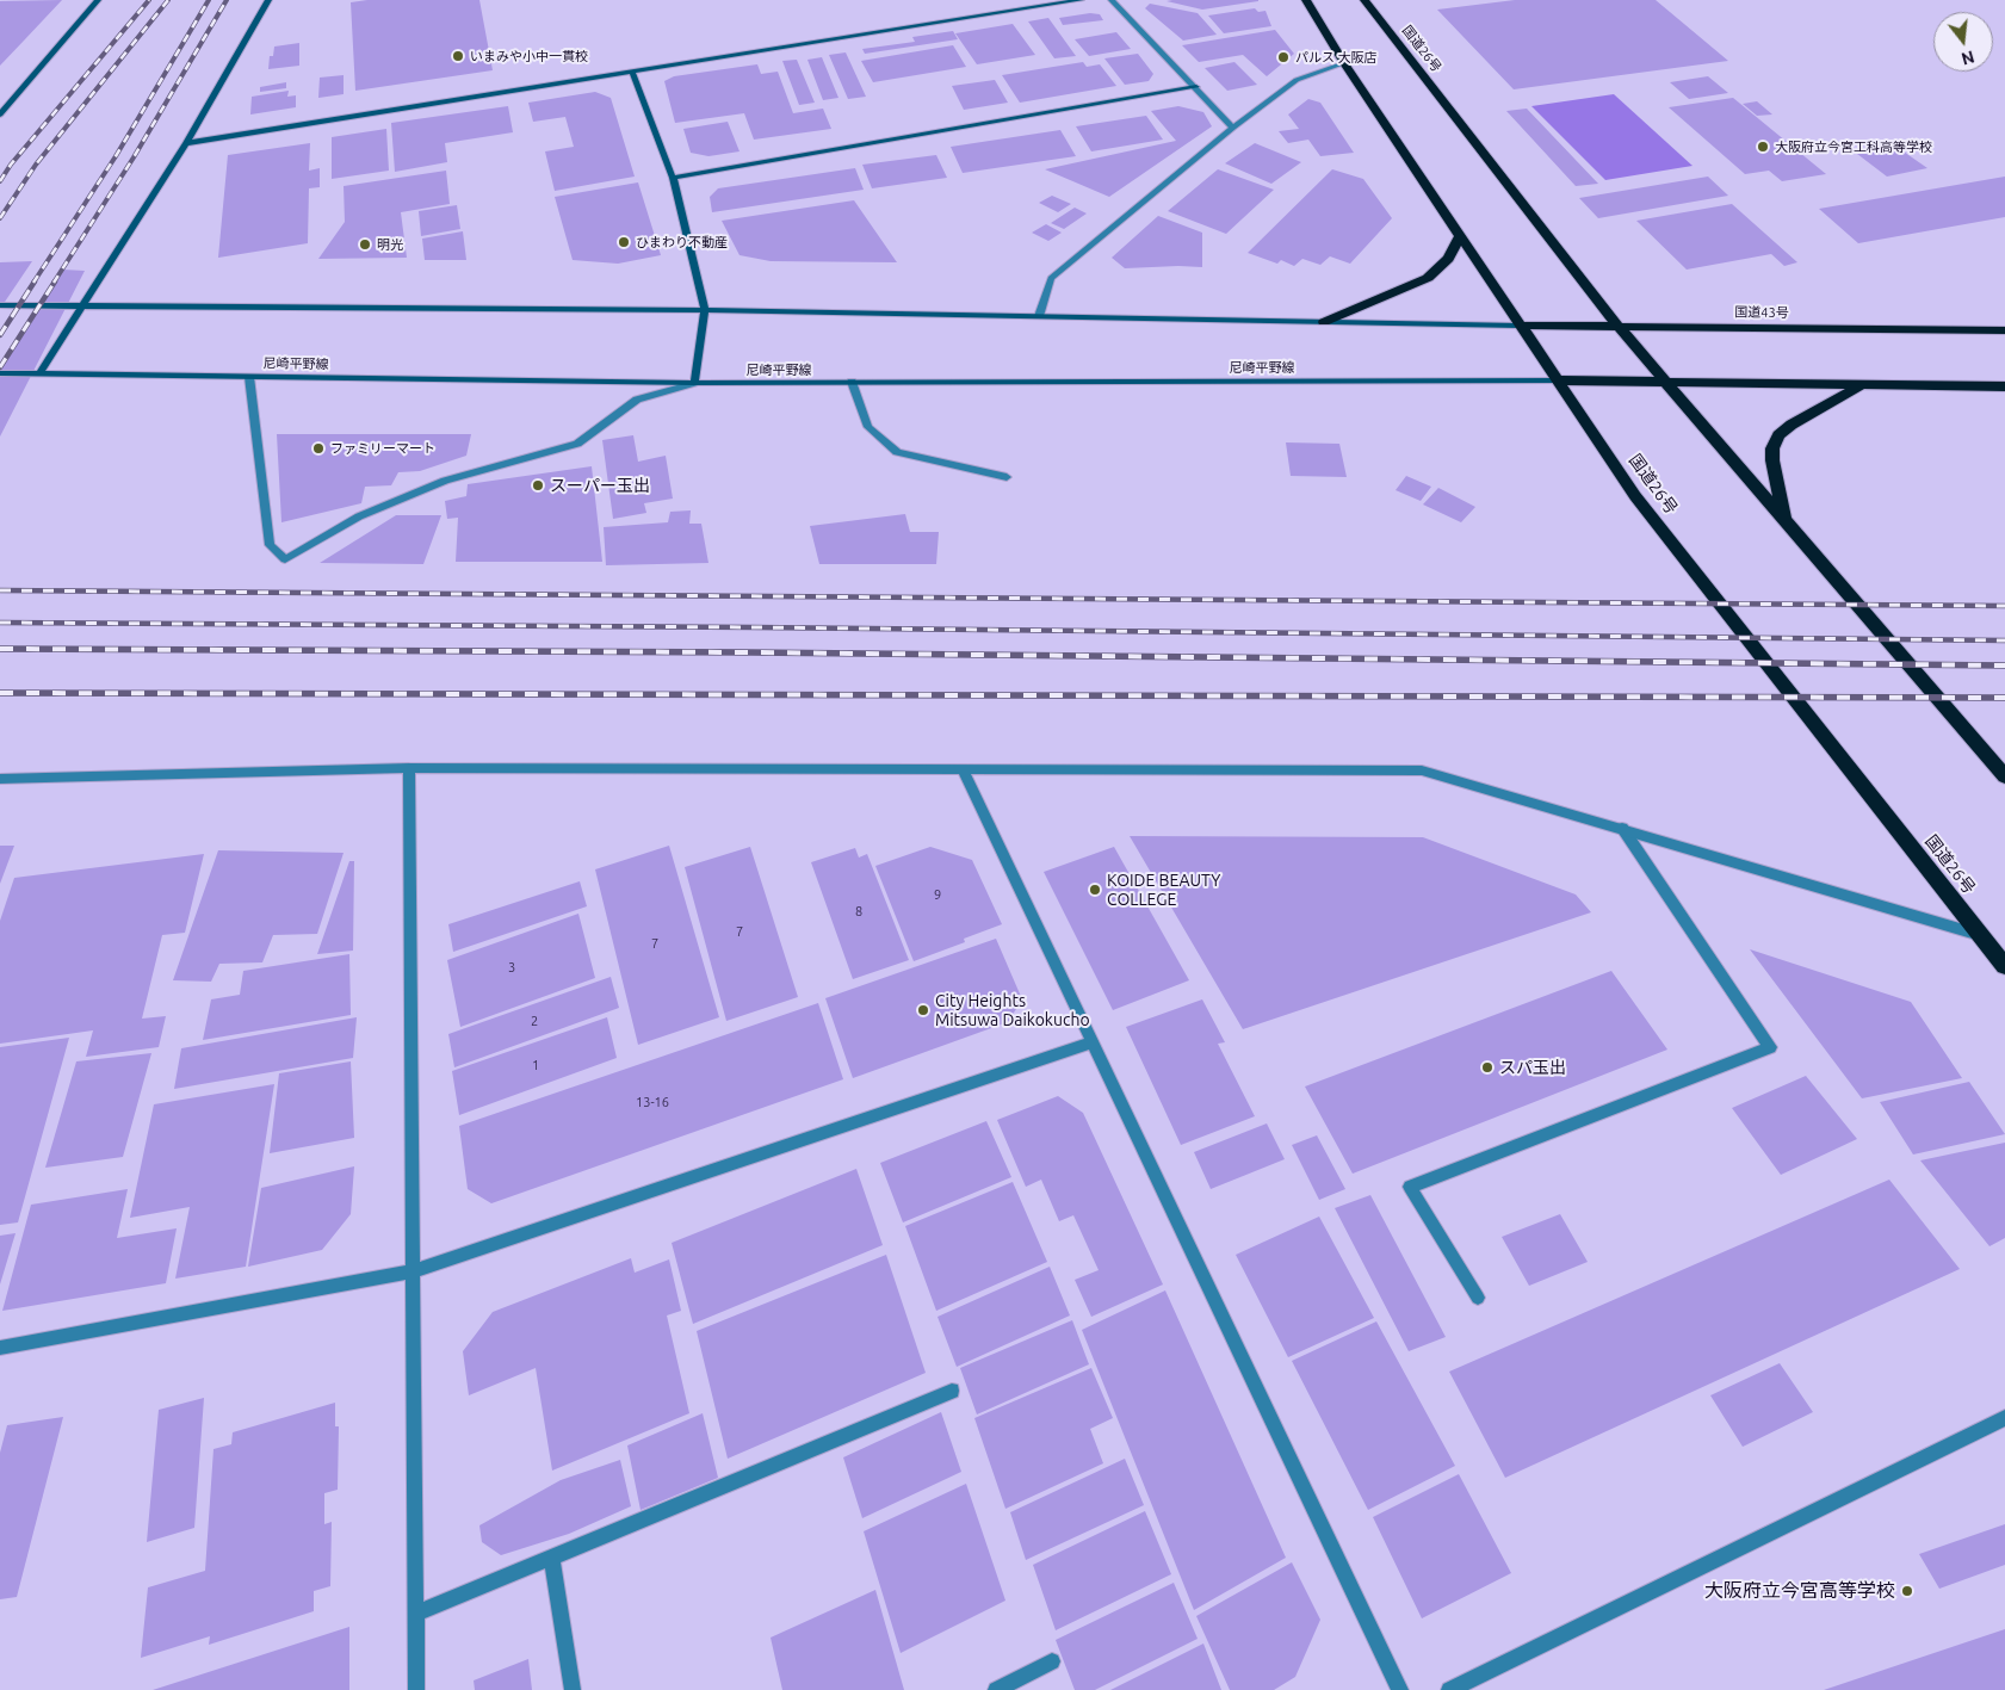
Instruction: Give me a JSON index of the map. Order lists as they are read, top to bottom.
{
  "streets": {
    "highway": ["国道26号", "国道43号"],
    "street": ["尼崎平野線"]
  },
  "crossings": [
    ["国道26号", "国道43号"],
    ["国道26号", "尼崎平野線"]
  ],
  "places": [
    "いまみや小中一貫校",
    "パルス 大阪店",
    "大阪府立今宮工科高等学校",
    "ひまわり不動産",
    "明光",
    "ファミリーマート",
    "スーパー玉出",
    "KOIDE BEAUTY COLLEGE",
    "City Heights Mitsuwa Daikokucho",
    "スパ玉出",
    "大阪府立今宮高等学校"
  ],
  "house_numbers": [
    "9",
    "8",
    "7",
    "7",
    "3",
    "2",
    "1",
    "13-16"
  ],
  "north": "bottom"
}
